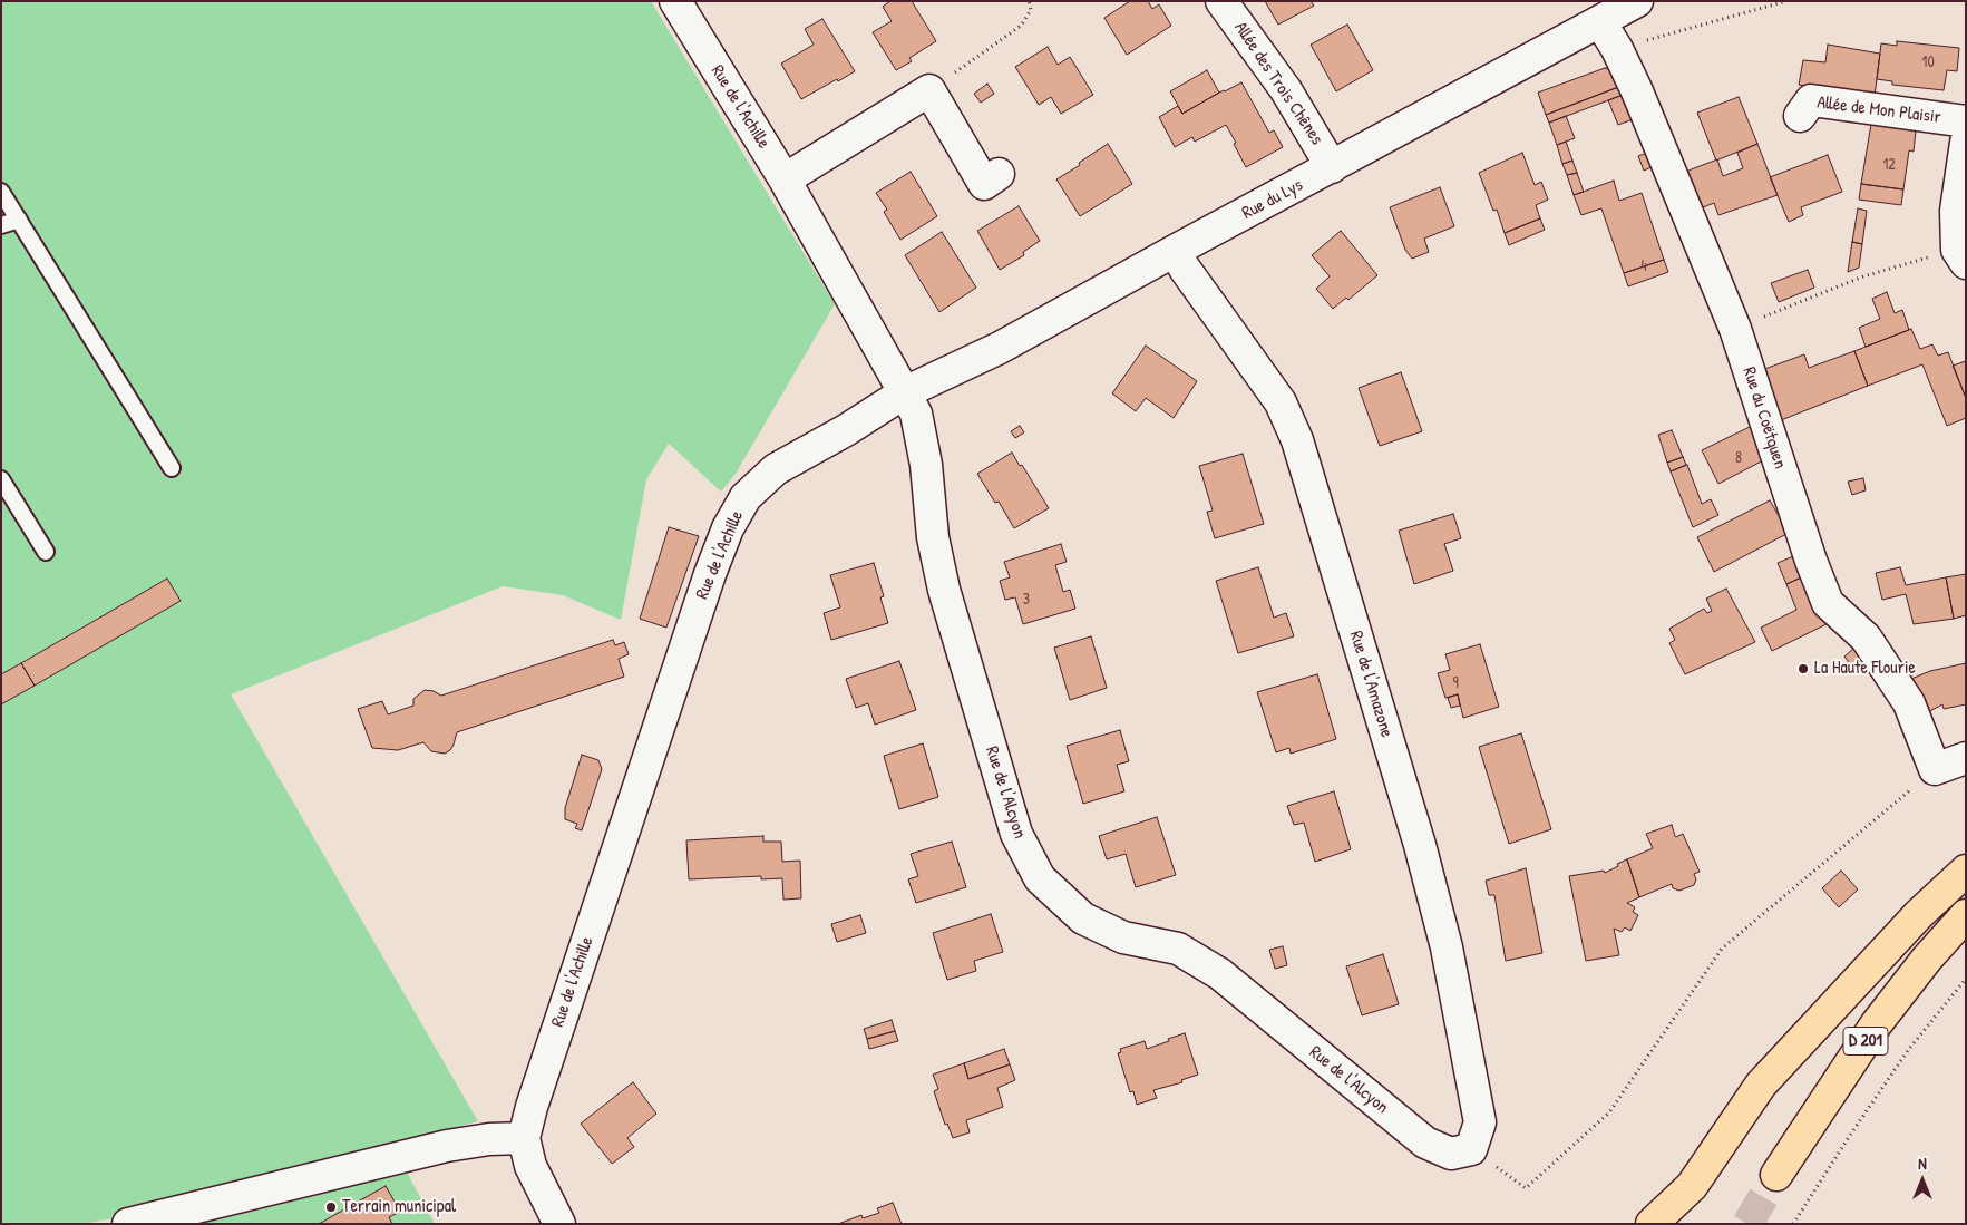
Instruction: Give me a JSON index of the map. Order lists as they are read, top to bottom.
{
  "streets": {
    "main road": ["D 201"],
    "street": [
      "Allée des Trois Chênes",
      "Rue de l'Achille",
      "Allée de Mon Plaisir",
      "Rue du Lys",
      "Rue du Coëtquen",
      "Rue de l'Amazone",
      "Rue de l'Alcyon"
    ]
  },
  "crossings": [
    ["Allée des Trois Chênes", "Rue du Lys"],
    ["Rue de l'Achille", "Rue du Lys"],
    ["Rue de l'Achille", "Rue de l'Alcyon"],
    ["Rue du Lys", "Rue du Coëtquen"],
    ["Rue du Lys", "Rue de l'Amazone"],
    ["Rue du Lys", "Rue de l'Alcyon"],
    ["Rue de l'Amazone", "Rue de l'Alcyon"]
  ],
  "places": ["La Haute Flourie", "Terrain municipal"],
  "house_numbers": [
    "10",
    "12",
    "4",
    "8",
    "3",
    "9"
  ],
  "north": "top"
}
